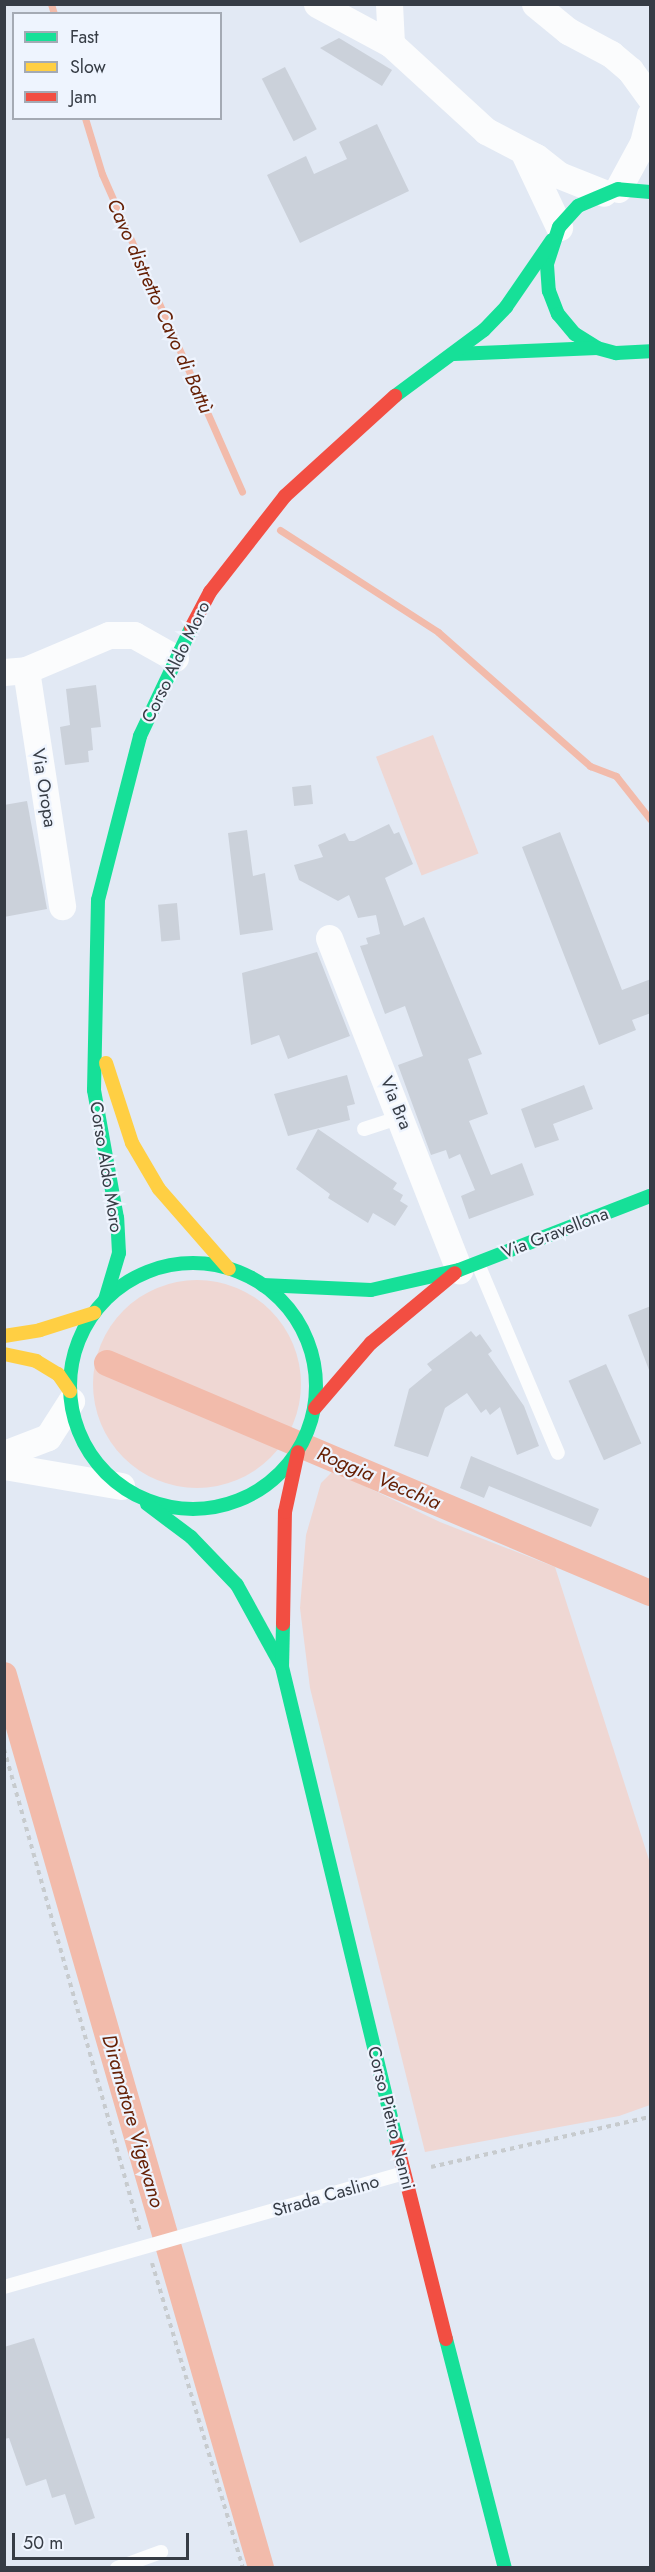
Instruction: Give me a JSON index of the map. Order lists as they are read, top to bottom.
{
  "streets": {
    "main road": ["Corso Aldo Moro", "Via Gravellona", "Corso Pietro Nenni"],
    "street": ["Via Oropa", "Via Bra"],
    "lane": ["Strada Caslino"]
  },
  "crossings": [
    ["Corso Aldo Moro", "Via Oropa"],
    ["Via Bra", "Via Gravellona"],
    ["Corso Pietro Nenni", "Strada Caslino"]
  ],
  "water": ["Cavo distretto Cavo di Battù", "Roggia Vecchia", "Diramatore Vigevano"],
  "legend": ["Fast", "Slow", "Jam"],
  "scale_bar": "50 m"
}
